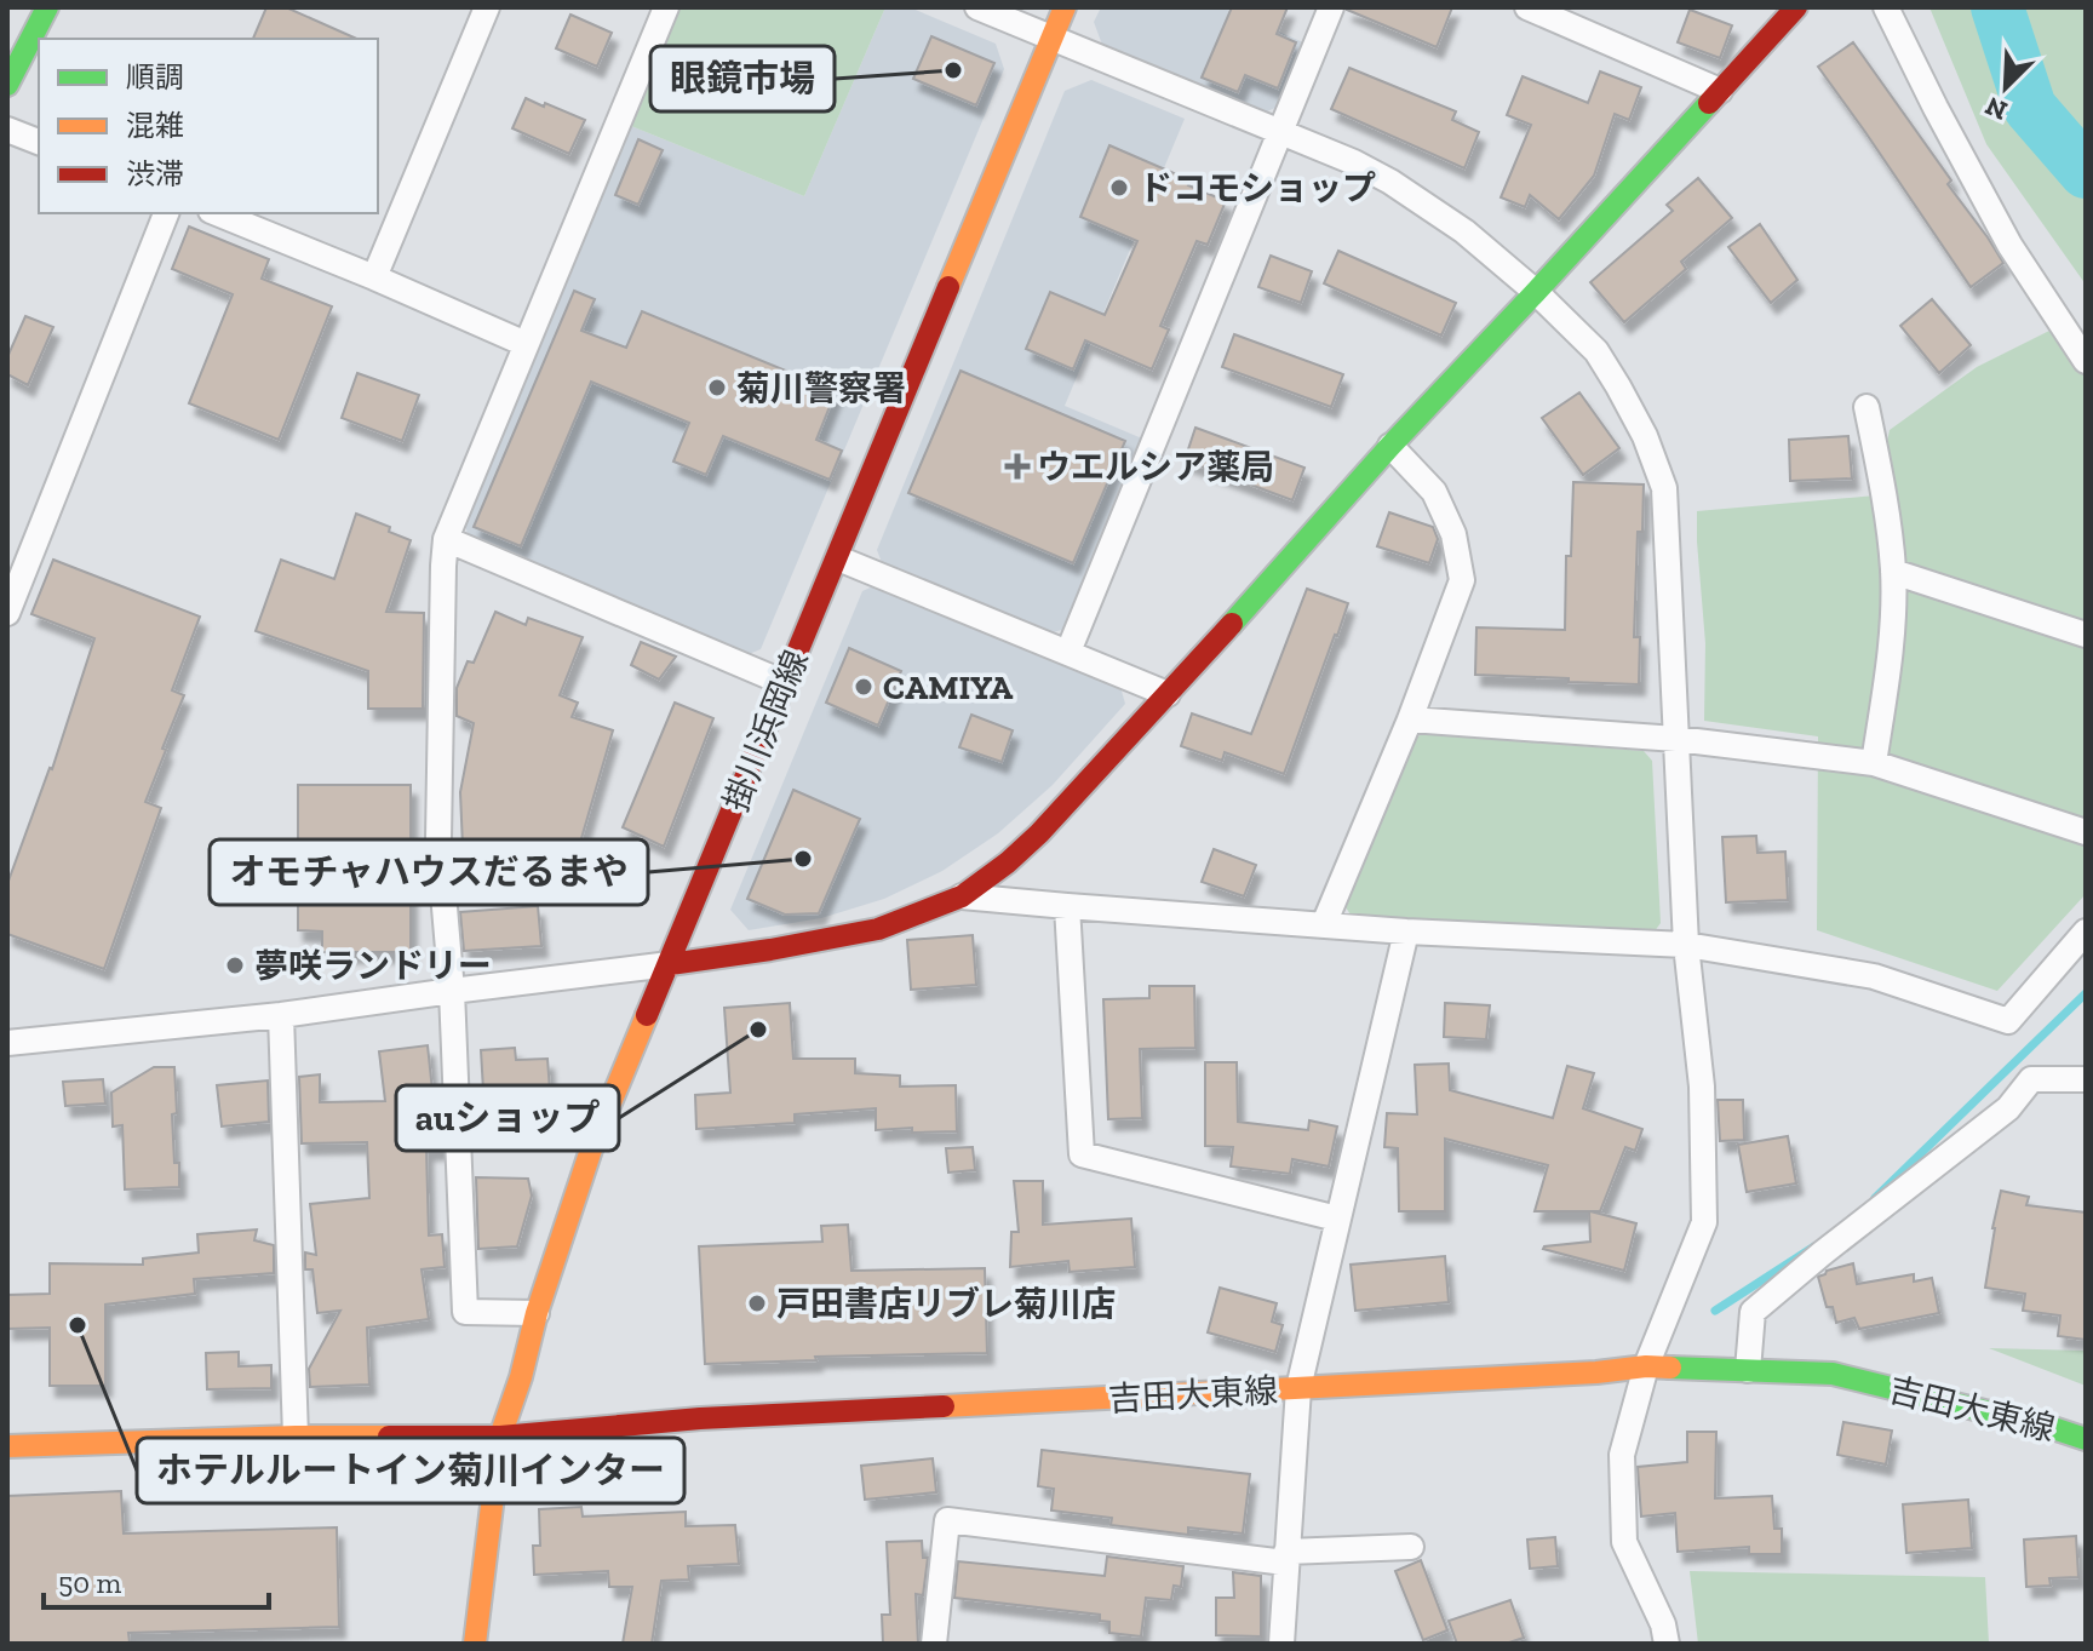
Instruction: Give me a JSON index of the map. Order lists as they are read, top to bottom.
{
  "streets": {
    "main road": ["掛川浜岡線", "吉田大東線"]
  },
  "crossings": [
    ["掛川浜岡線", "吉田大東線"]
  ],
  "places": {
    "other": [
      "眼鏡市場",
      "ドコモショップ",
      "菊川警察署",
      "CAMIYA",
      "オモチャハウスだるまや",
      "夢咲ランドリー",
      "auショップ",
      "戸田書店リブレ菊川店",
      "ホテルルートイン菊川インター"
    ],
    "health": ["ウエルシア薬局"]
  },
  "legend": ["順調", "混雑", "渋滞"],
  "scale_bar": "50 m",
  "north": "bottom left"
}
